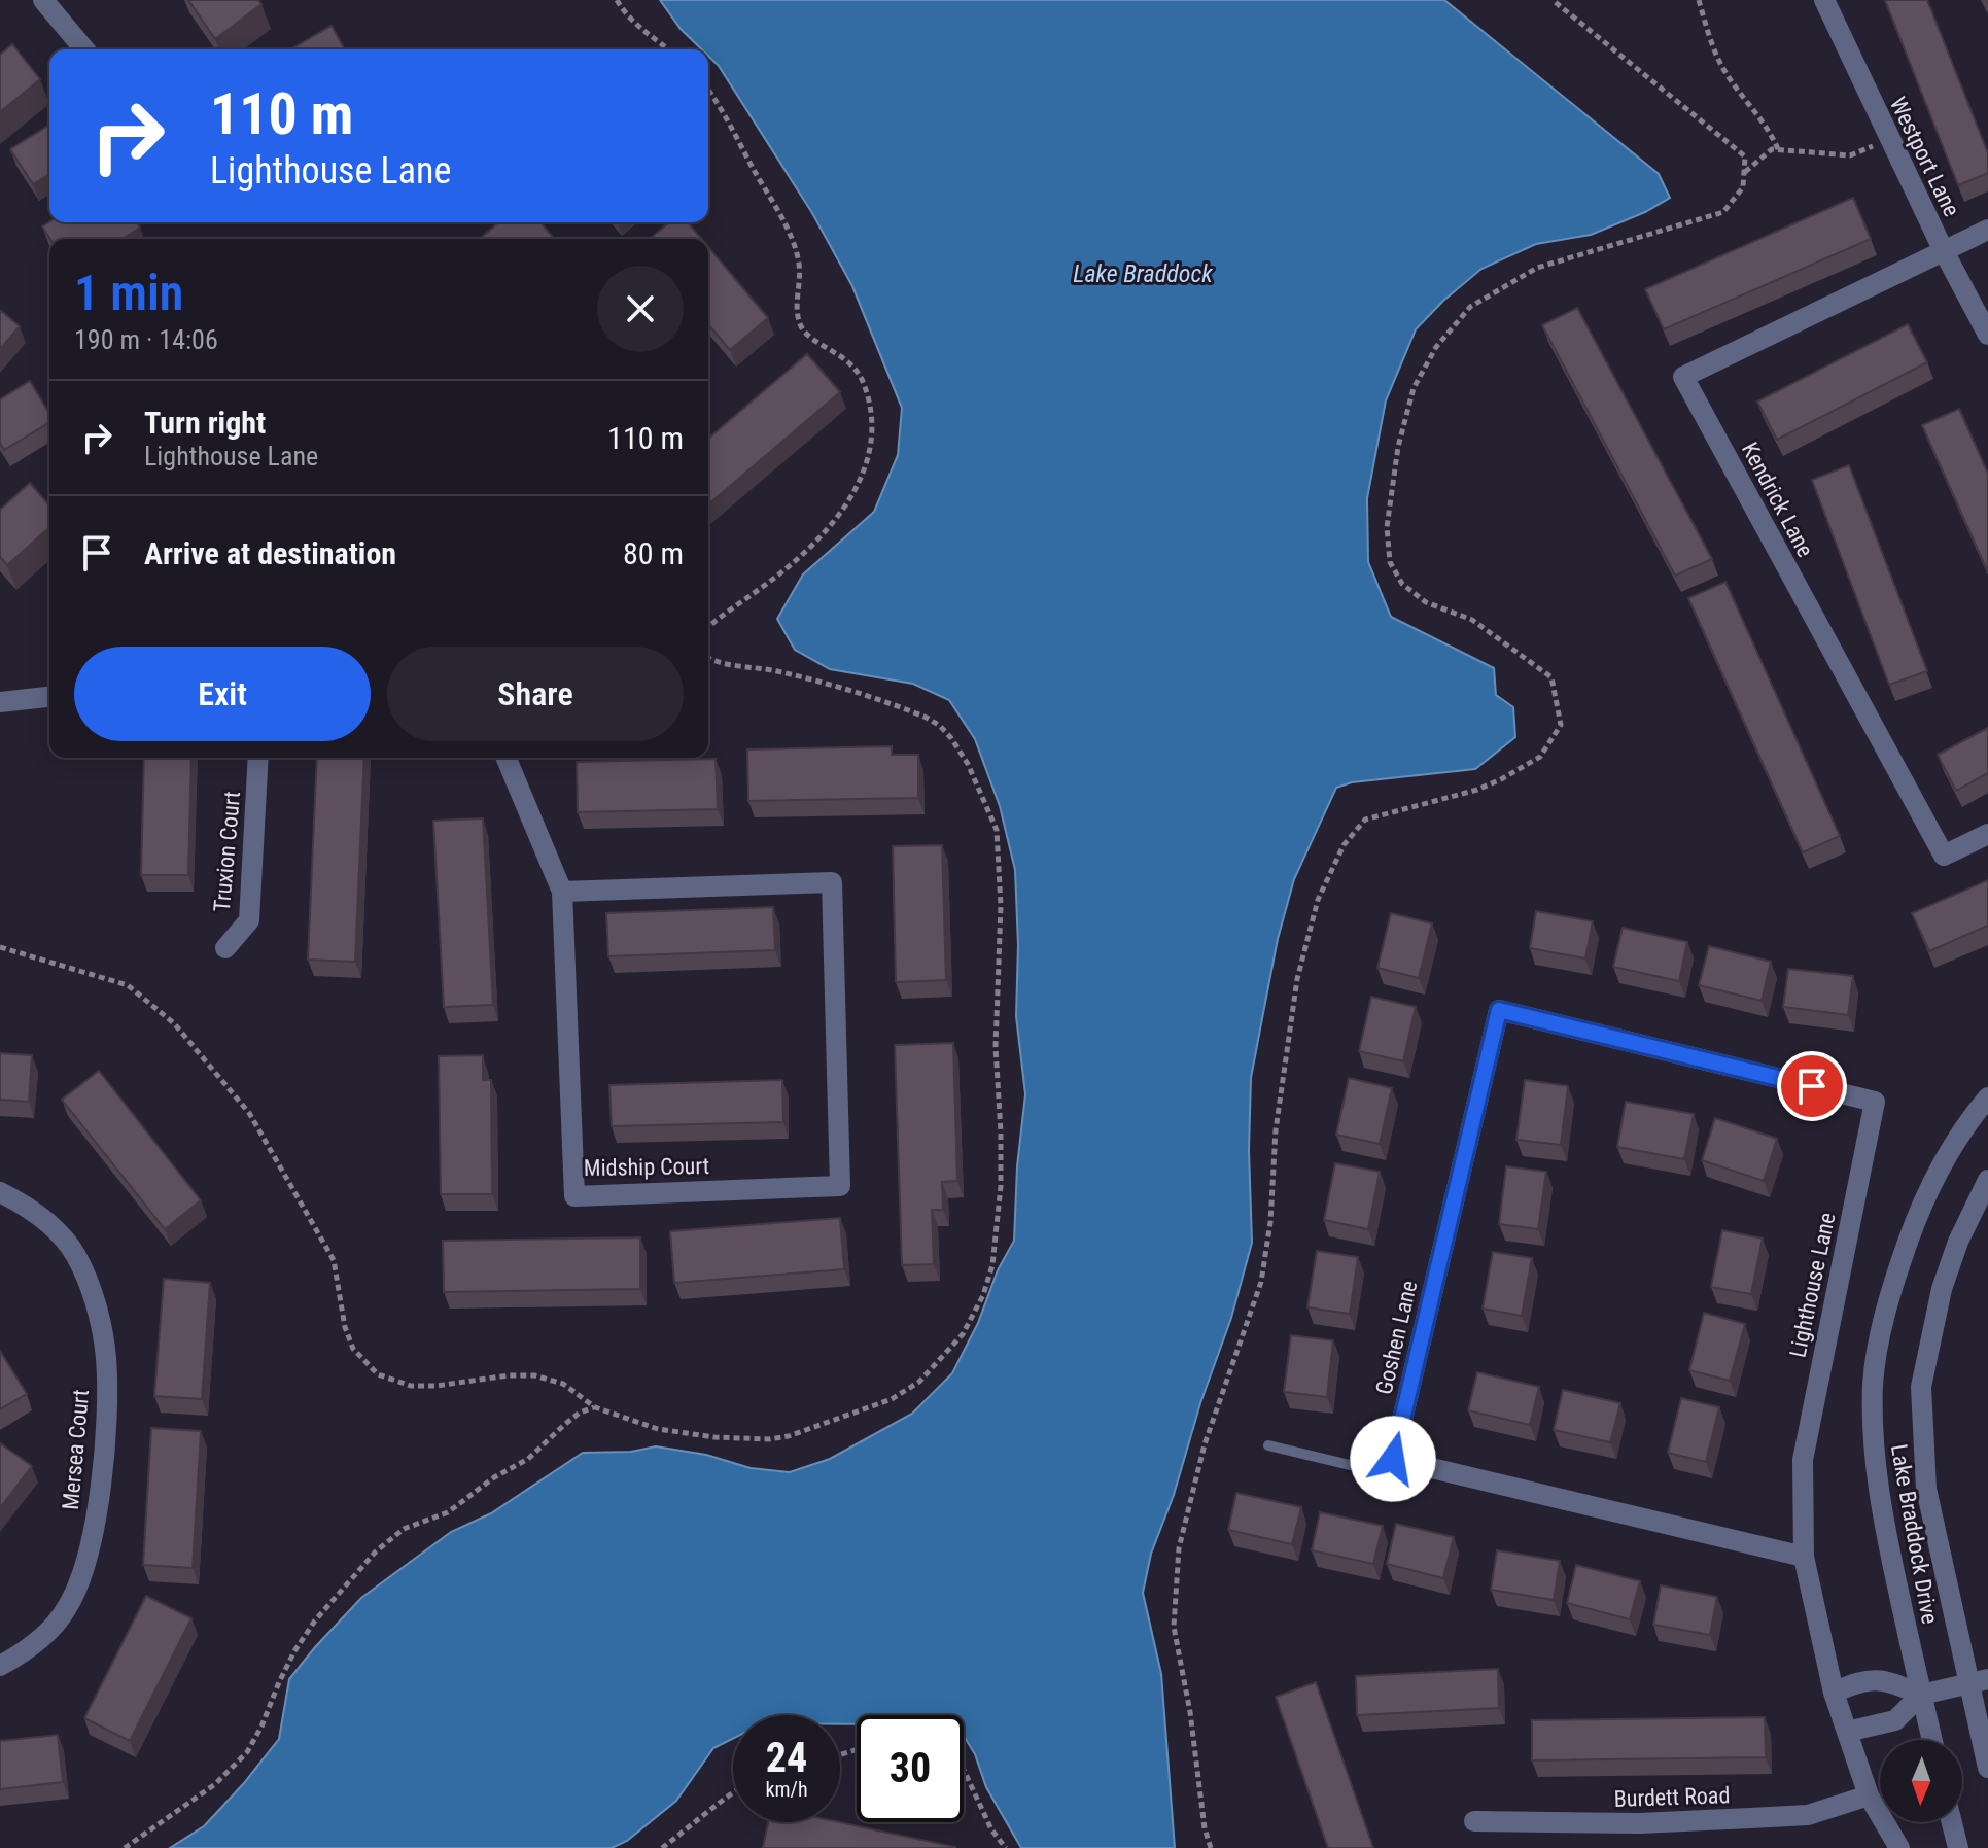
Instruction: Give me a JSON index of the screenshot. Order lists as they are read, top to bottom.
{
  "streets": {
    "street": [
      "Westport Lane",
      "Kendrick Lane",
      "Truxion Court",
      "Midship Court",
      "Lighthouse Lane",
      "Goshen Lane",
      "Mersea Court",
      "Lake Braddock Drive",
      "Burdett Road"
    ]
  },
  "crossings": [
    ["Westport Lane", "Kendrick Lane"],
    ["Lighthouse Lane", "Goshen Lane"],
    ["Lighthouse Lane", "Burdett Road"]
  ],
  "water": ["Lake Braddock"],
  "north": "bottom",
  "page": {
    "turn": ["110 m", "Lighthouse Lane"],
    "heading": ["1 min", "190 m · 14:06"],
    "list": [
      {
        "name": "Turn right",
        "note": "Lighthouse Lane",
        "value": "110 m"
      },
      {
        "name": "Arrive at destination",
        "value": "80 m"
      }
    ],
    "buttons": ["Exit", "Share"],
    "speed": "24 km/h",
    "limit": "30"
  }
}
